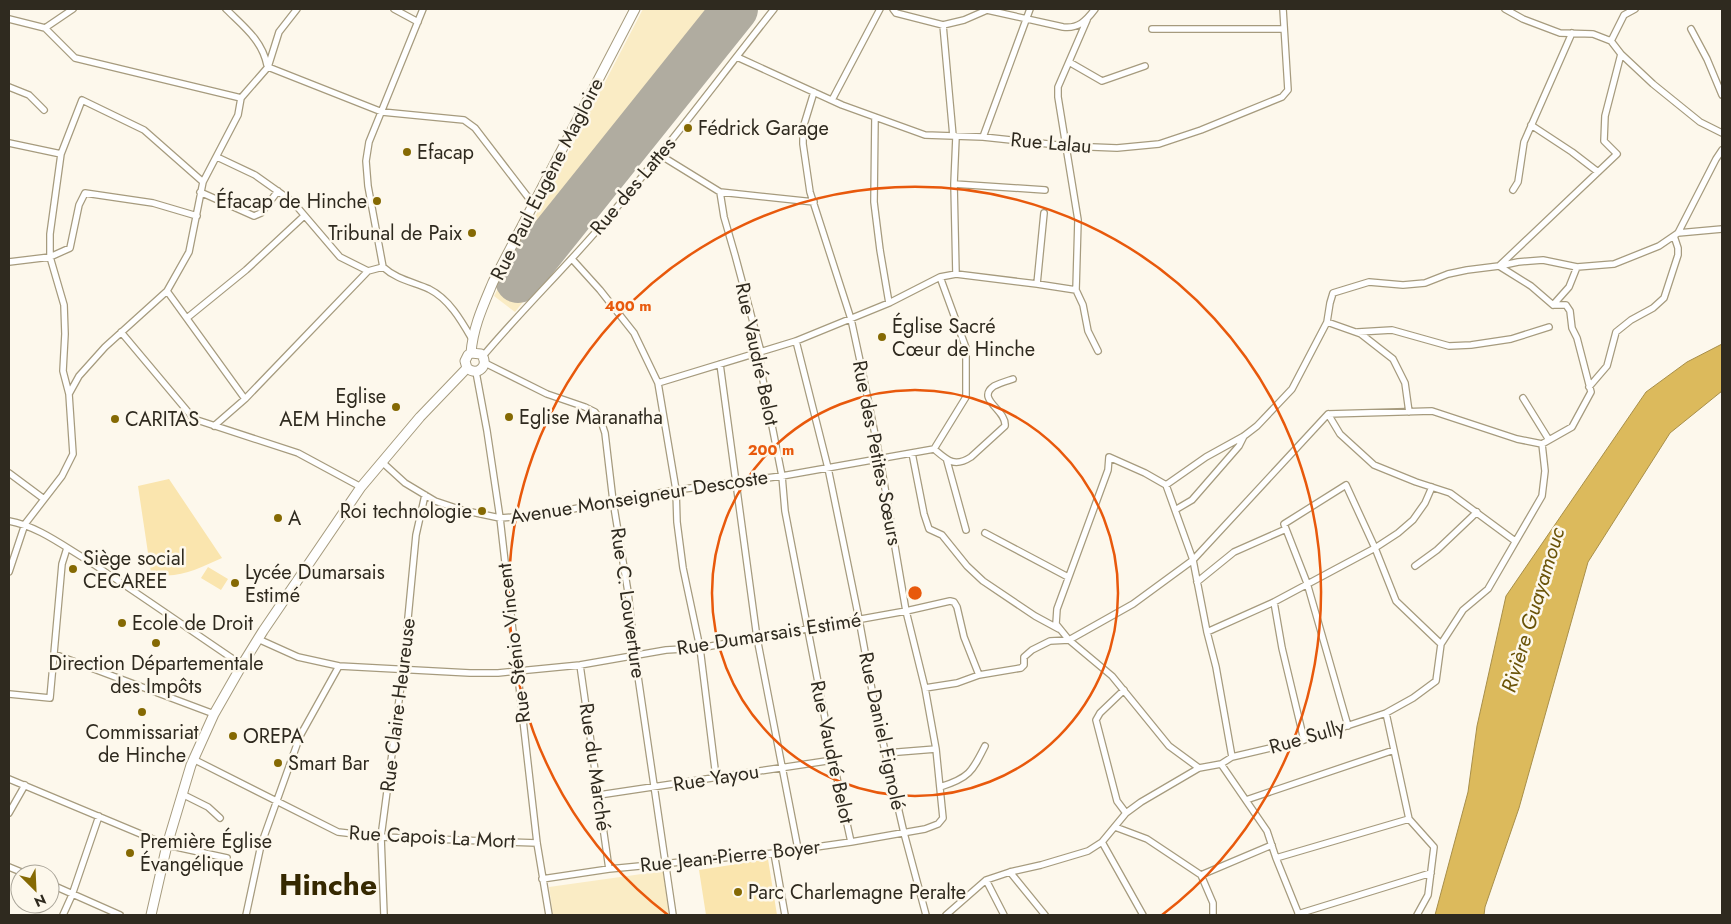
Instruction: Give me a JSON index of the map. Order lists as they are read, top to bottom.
{
  "streets": {
    "main road": ["Rue Paul Eugène Magloire"],
    "street": [
      "Rue Lalau",
      "Rue des Lattes",
      "Rue Vaudré Belot",
      "Rue des Petites Sœurs",
      "Avenue Monseigneur Descoste",
      "Rue C. Louverture",
      "Rue Dumarsais Estimé",
      "Rue Sténio Vincent",
      "Rue Claire Heureuse",
      "Rue Daniel Fignolé",
      "Rue Sully",
      "Rue du Marché",
      "Rue Yayou",
      "Rue Capois La Mort",
      "Rue Jean-Pierre Boyer"
    ]
  },
  "crossings": [
    ["Rue Lalau", "Rue des Lattes"],
    ["Rue Lalau", "Rue des Petites Sœurs"],
    ["Rue Paul Eugène Magloire", "Rue des Lattes"],
    ["Rue Paul Eugène Magloire", "Rue C. Louverture"],
    ["Rue Paul Eugène Magloire", "Rue Sténio Vincent"],
    ["Rue des Lattes", "Rue C. Louverture"],
    ["Rue des Lattes", "Rue Sténio Vincent"],
    ["Rue Vaudré Belot", "Avenue Monseigneur Descoste"],
    ["Rue Vaudré Belot", "Rue Dumarsais Estimé"],
    ["Rue Vaudré Belot", "Rue Yayou"],
    ["Rue Vaudré Belot", "Rue Jean-Pierre Boyer"],
    ["Rue des Petites Sœurs", "Avenue Monseigneur Descoste"],
    ["Rue des Petites Sœurs", "Rue Dumarsais Estimé"],
    ["Rue des Petites Sœurs", "Rue Jean-Pierre Boyer"],
    ["Avenue Monseigneur Descoste", "Rue C. Louverture"],
    ["Avenue Monseigneur Descoste", "Rue Sténio Vincent"],
    ["Avenue Monseigneur Descoste", "Rue Claire Heureuse"],
    ["Avenue Monseigneur Descoste", "Rue Daniel Fignolé"],
    ["Rue C. Louverture", "Rue Dumarsais Estimé"],
    ["Rue C. Louverture", "Rue Sténio Vincent"],
    ["Rue C. Louverture", "Rue Yayou"],
    ["Rue C. Louverture", "Rue Jean-Pierre Boyer"],
    ["Rue Dumarsais Estimé", "Rue Sténio Vincent"],
    ["Rue Dumarsais Estimé", "Rue Claire Heureuse"],
    ["Rue Dumarsais Estimé", "Rue Daniel Fignolé"],
    ["Rue Dumarsais Estimé", "Rue du Marché"],
    ["Rue Sténio Vincent", "Rue Capois La Mort"],
    ["Rue Sténio Vincent", "Rue Jean-Pierre Boyer"],
    ["Rue Claire Heureuse", "Rue Capois La Mort"],
    ["Rue Daniel Fignolé", "Rue Jean-Pierre Boyer"],
    ["Rue du Marché", "Rue Yayou"],
    ["Rue du Marché", "Rue Jean-Pierre Boyer"]
  ],
  "districts": ["Hinche"],
  "water": ["Rivière Guayamouc"],
  "places": [
    "Fédrick Garage",
    "Efacap",
    "Éfacap de Hinche",
    "Tribunal de Paix",
    "Église Sacré Cœur de Hinche",
    "Eglise AEM Hinche",
    "Eglise Maranatha",
    "CARITAS",
    "Roi technologie",
    "A",
    "Siège social CECAREE",
    "Lycée Dumarsais Estimé",
    "Ecole de Droit",
    "Direction Départementale des Impôts",
    "Commissariat de Hinche",
    "OREPA",
    "Smart Bar",
    "Première Église Évangélique",
    "Parc Charlemagne Peralte"
  ],
  "north": "bottom right",
  "rings": ["400 m", "200 m"]
}
